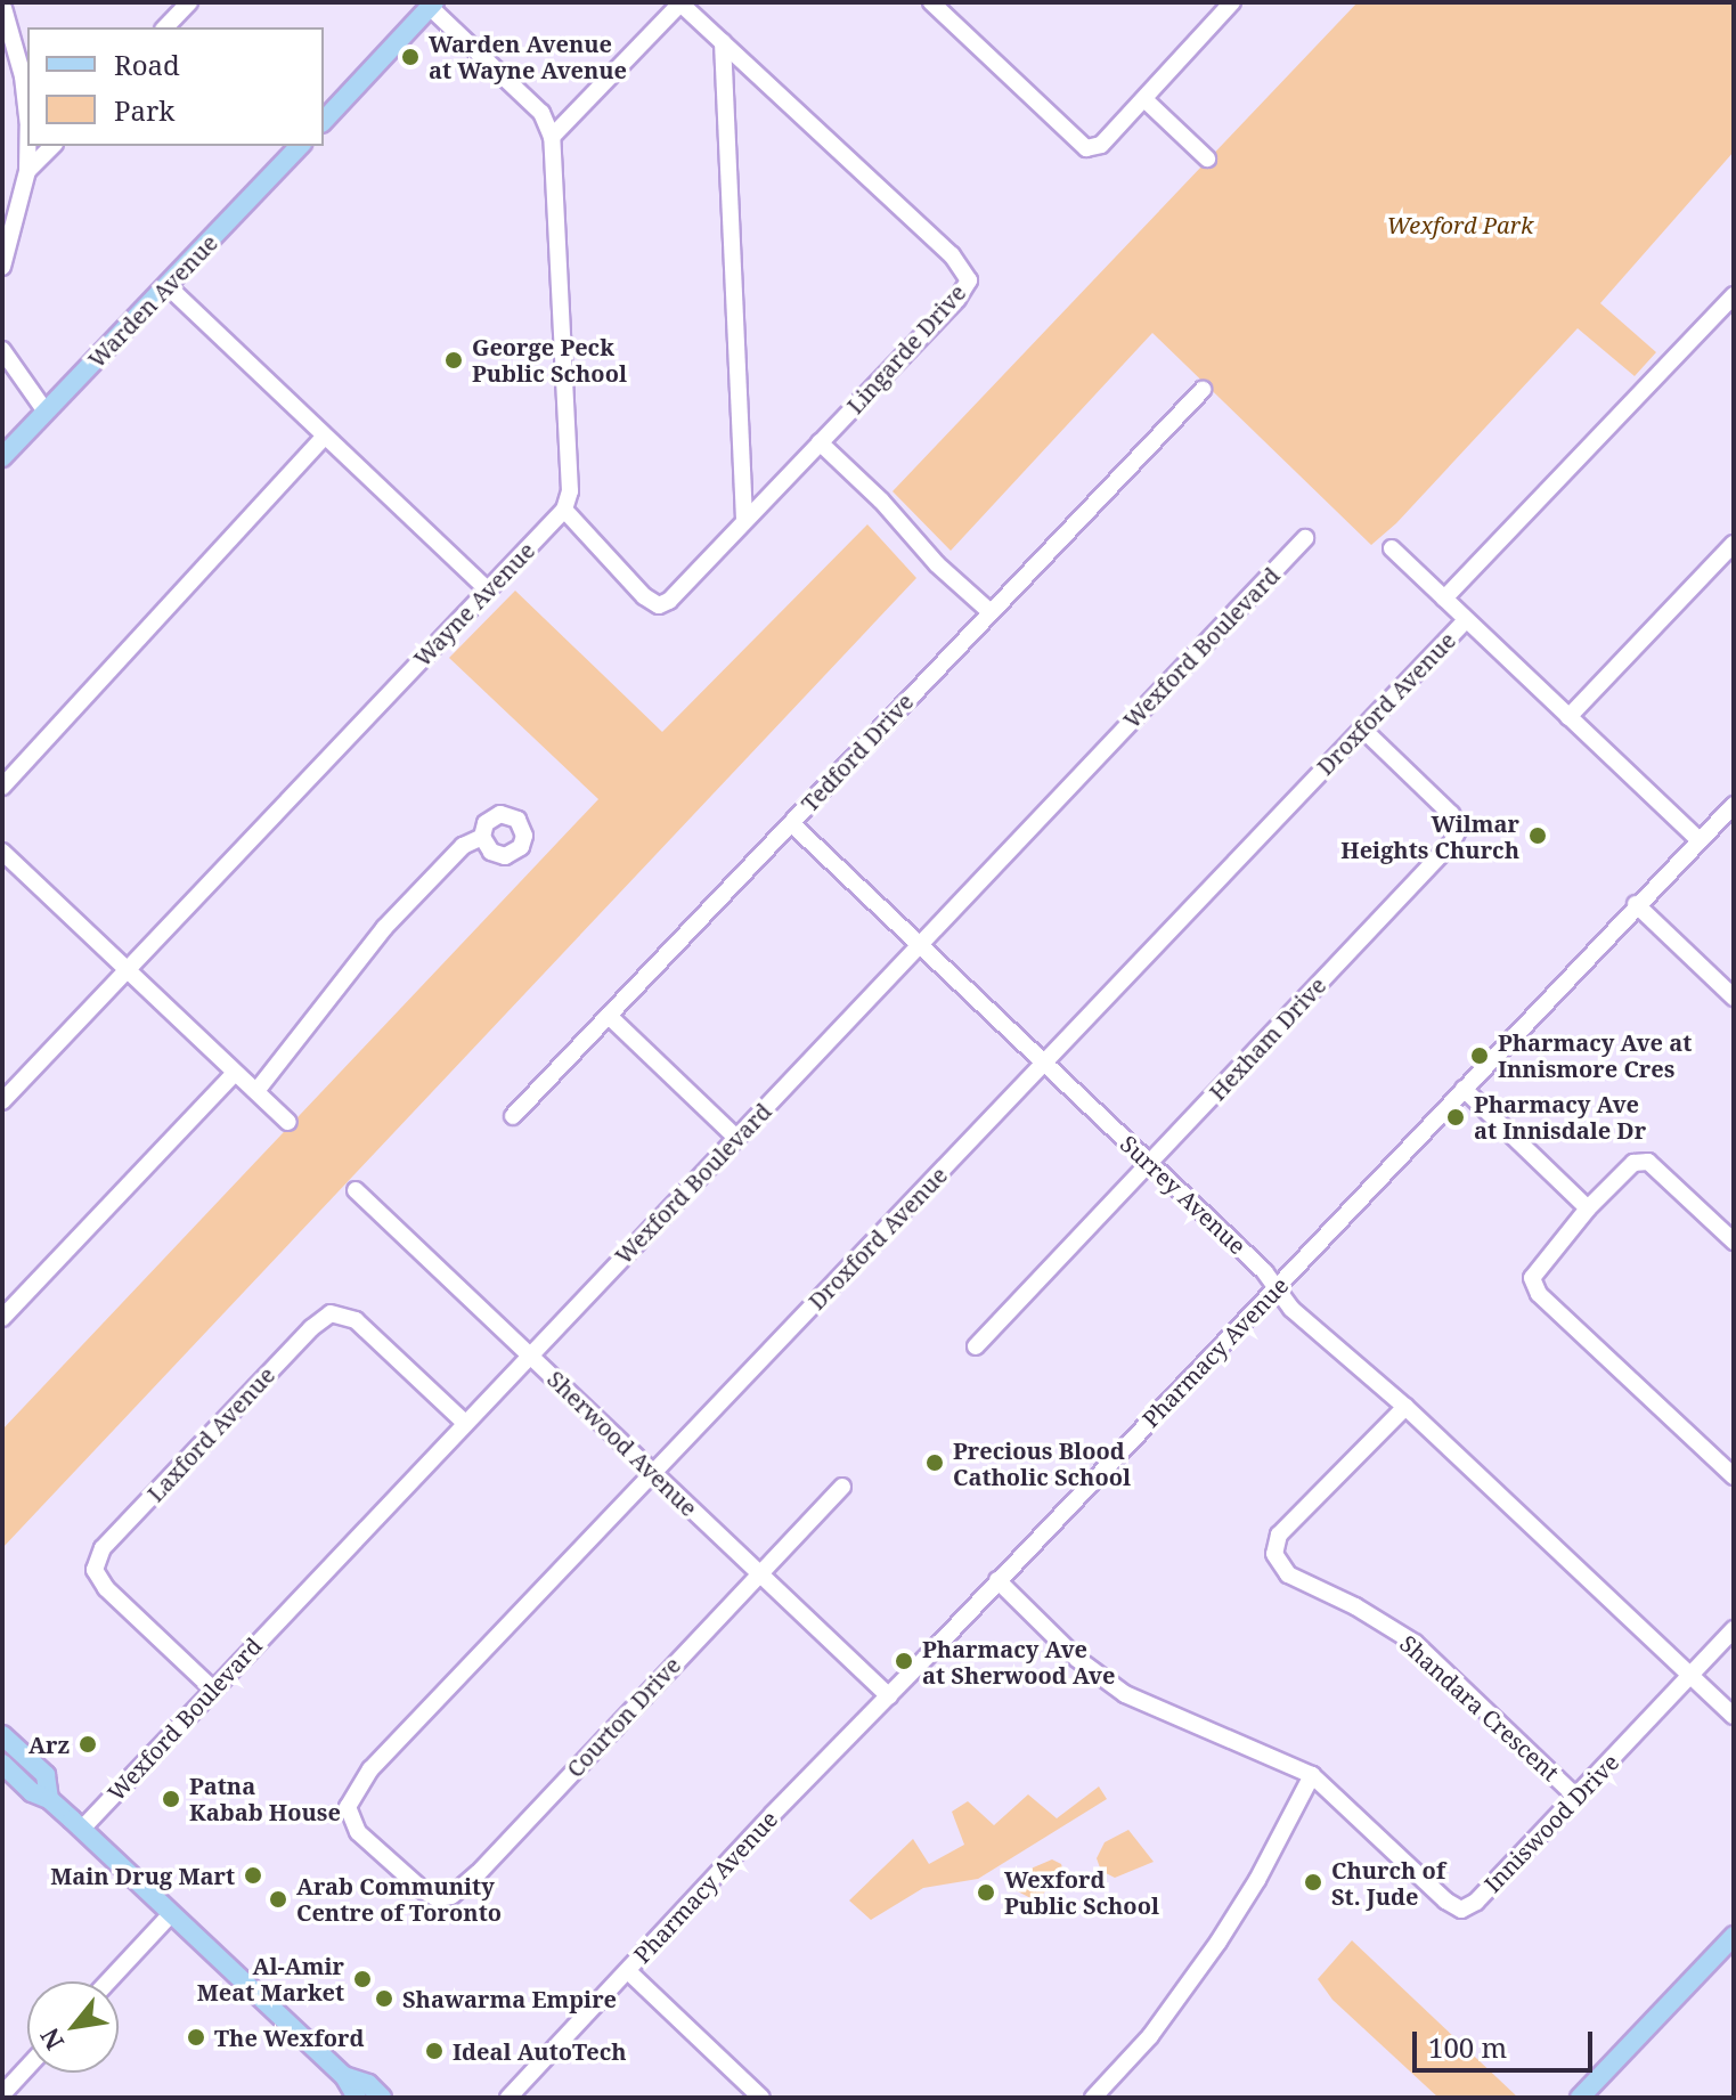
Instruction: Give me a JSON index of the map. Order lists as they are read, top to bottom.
{
  "streets": {
    "main road": ["Warden Avenue"],
    "street": [
      "Lingarde Drive",
      "Wayne Avenue",
      "Wexford Boulevard",
      "Droxford Avenue",
      "Tedford Drive",
      "Hexham Drive",
      "Surrey Avenue",
      "Pharmacy Avenue",
      "Laxford Avenue",
      "Sherwood Avenue",
      "Shandara Crescent",
      "Courton Drive",
      "Inniswood Drive"
    ]
  },
  "crossings": [
    ["Lingarde Drive", "Wayne Avenue"],
    ["Wexford Boulevard", "Surrey Avenue"],
    ["Wexford Boulevard", "Laxford Avenue"],
    ["Wexford Boulevard", "Sherwood Avenue"],
    ["Droxford Avenue", "Hexham Drive"],
    ["Droxford Avenue", "Surrey Avenue"],
    ["Droxford Avenue", "Sherwood Avenue"],
    ["Droxford Avenue", "Courton Drive"],
    ["Tedford Drive", "Surrey Avenue"],
    ["Hexham Drive", "Surrey Avenue"],
    ["Surrey Avenue", "Pharmacy Avenue"],
    ["Surrey Avenue", "Shandara Crescent"],
    ["Surrey Avenue", "Inniswood Drive"],
    ["Pharmacy Avenue", "Sherwood Avenue"],
    ["Pharmacy Avenue", "Inniswood Drive"],
    ["Sherwood Avenue", "Courton Drive"],
    ["Shandara Crescent", "Inniswood Drive"]
  ],
  "parks": ["Wexford Park"],
  "places": [
    "Warden Avenue at Wayne Avenue",
    "George Peck Public School",
    "Wilmar Heights Church",
    "Pharmacy Ave at Innismore Cres",
    "Pharmacy Ave at Innisdale Dr",
    "Precious Blood Catholic School",
    "Pharmacy Ave at Sherwood Ave",
    "Arz",
    "Patna Kabab House",
    "Main Drug Mart",
    "Church of St. Jude",
    "Wexford Public School",
    "Arab Community Centre of Toronto",
    "Al-Amir Meat Market",
    "Shawarma Empire",
    "The Wexford",
    "Ideal AutoTech"
  ],
  "legend": ["Road", "Park"],
  "scale_bar": "100 m",
  "north": "bottom left"
}
